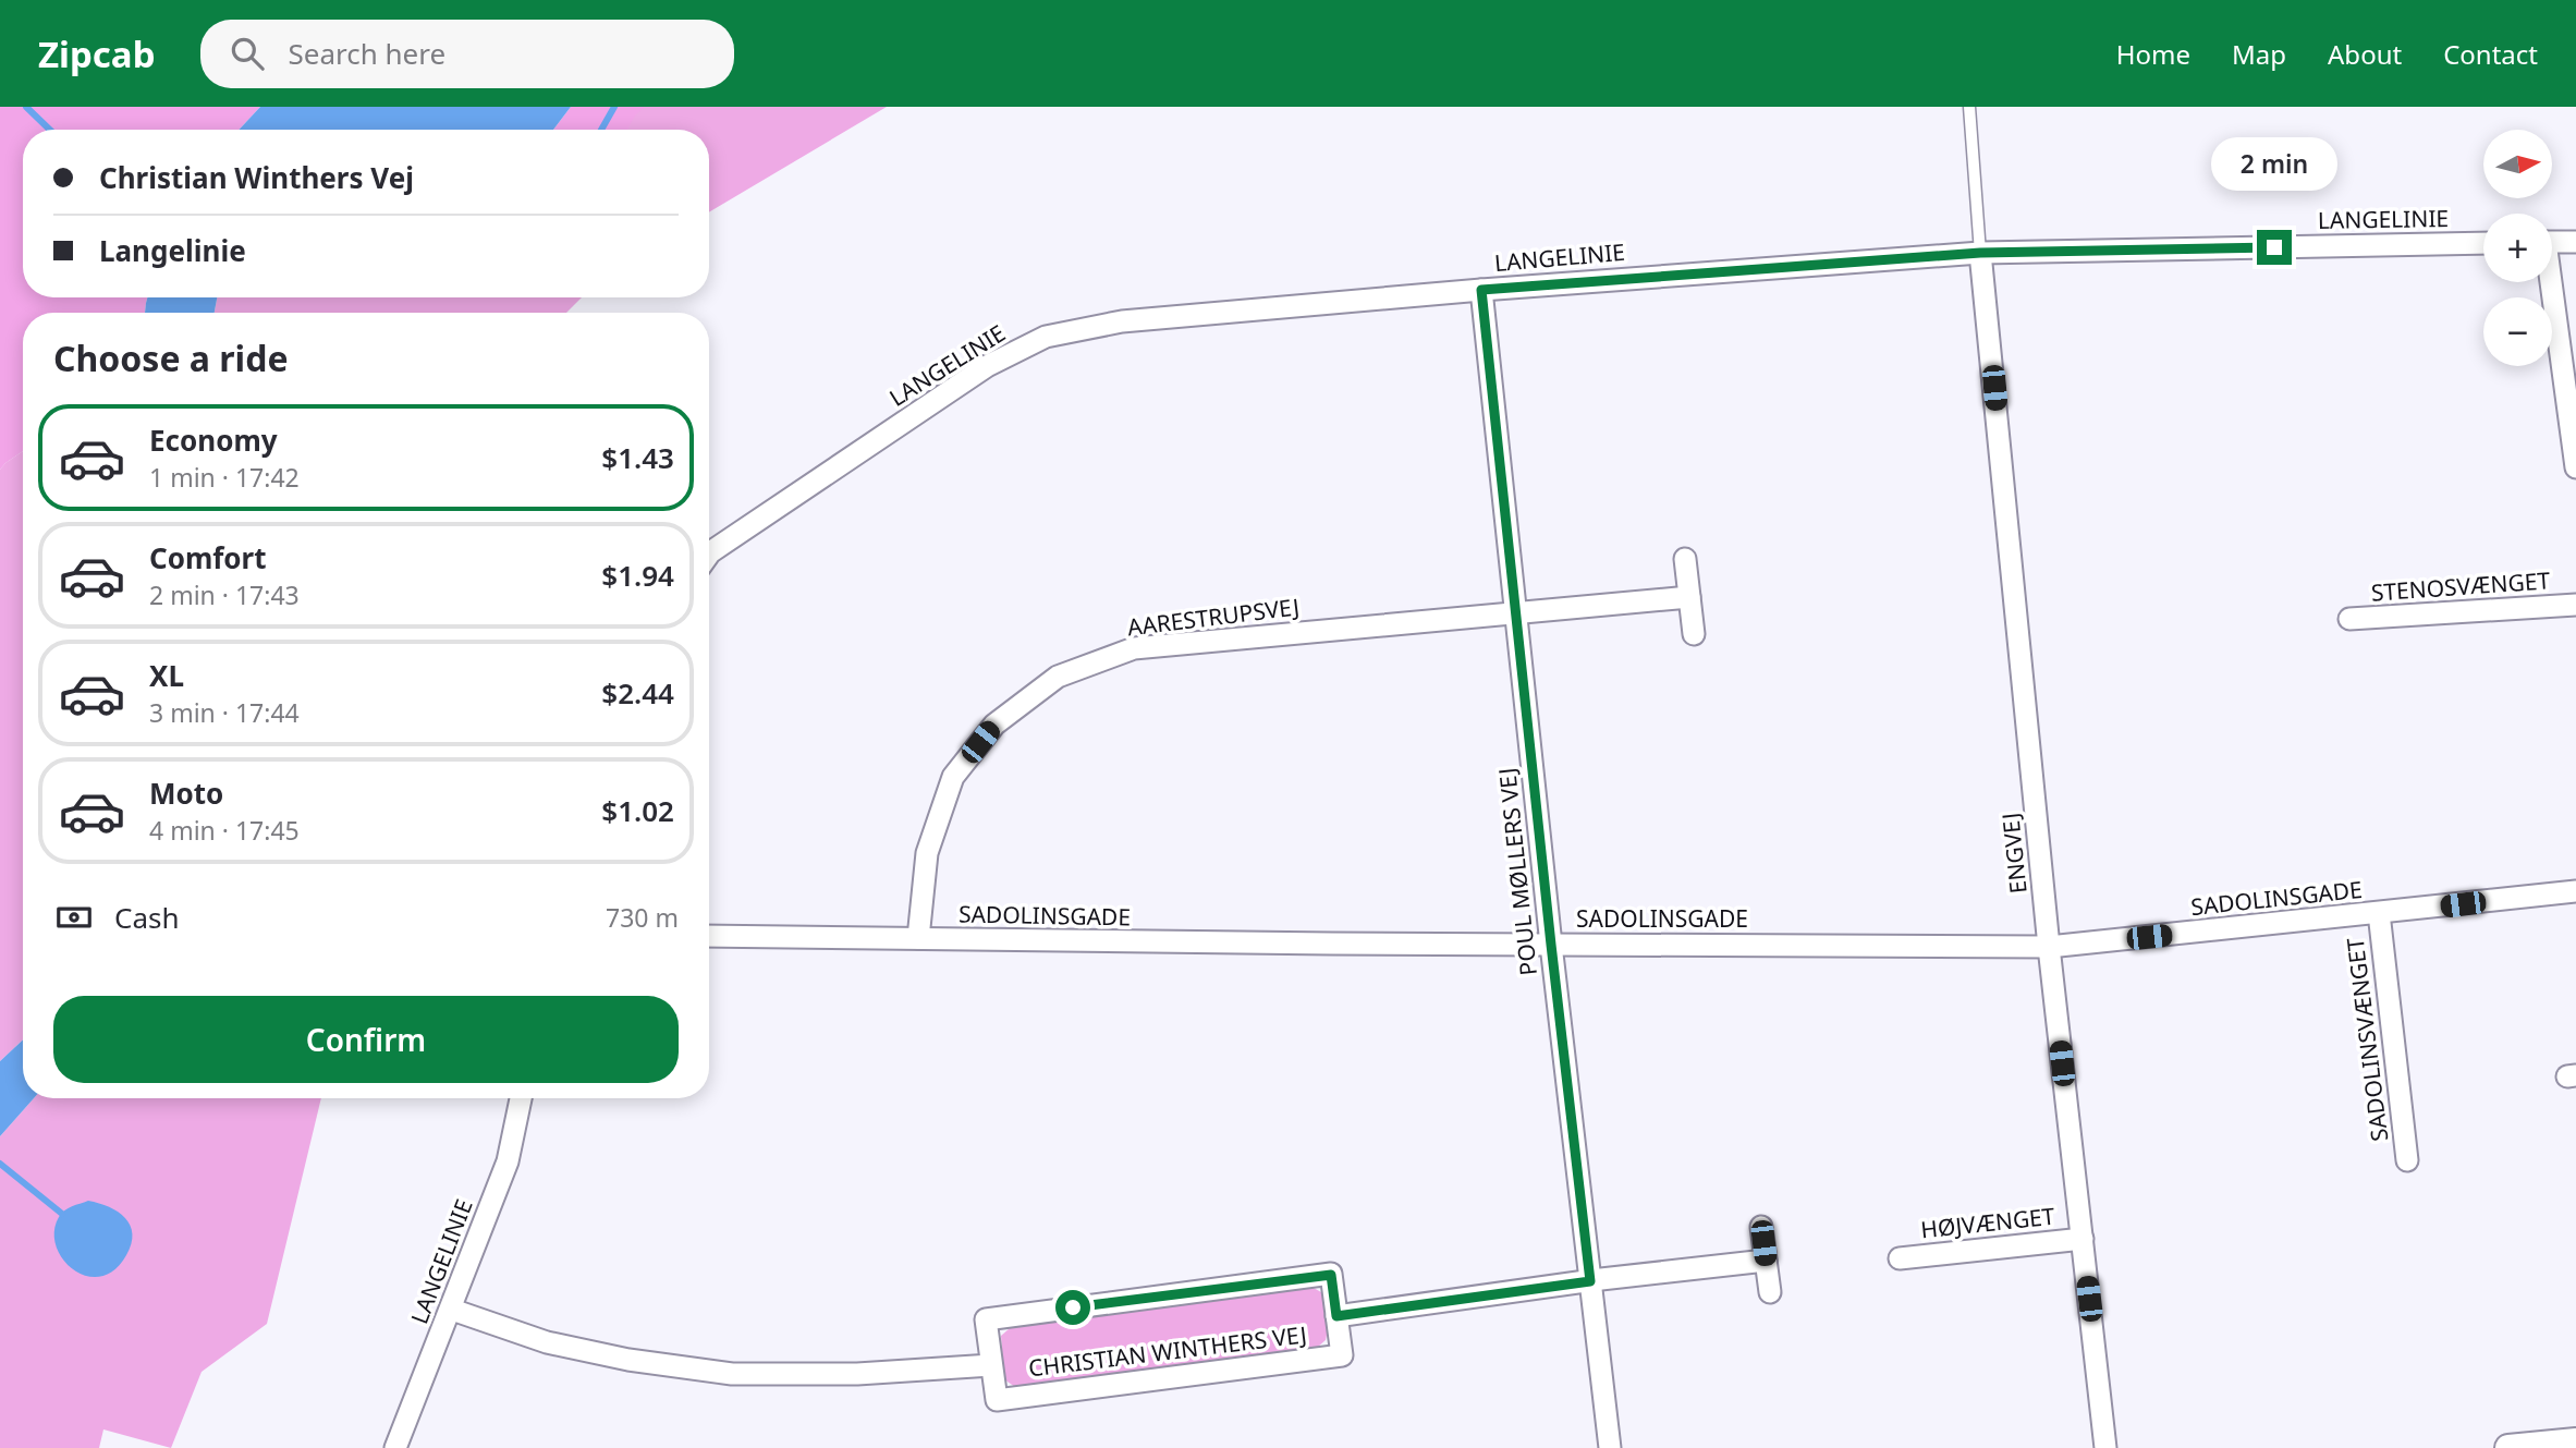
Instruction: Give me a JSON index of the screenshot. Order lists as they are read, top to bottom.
{
  "streets": {
    "street": [
      "LANGELINIE",
      "STENOSVÆNGET",
      "AARESTRUPSVEJ",
      "ENGVEJ",
      "POUL MØLLERS VEJ",
      "SADOLINSGADE",
      "SADOLINSVÆNGET",
      "HØJVÆNGET",
      "CHRISTIAN WINTHERS VEJ"
    ]
  },
  "crossings": [
    ["LANGELINIE", "ENGVEJ"],
    ["LANGELINIE", "POUL MØLLERS VEJ"],
    ["AARESTRUPSVEJ", "POUL MØLLERS VEJ"],
    ["AARESTRUPSVEJ", "SADOLINSGADE"],
    ["ENGVEJ", "SADOLINSGADE"],
    ["ENGVEJ", "HØJVÆNGET"],
    ["POUL MØLLERS VEJ", "SADOLINSGADE"],
    ["POUL MØLLERS VEJ", "CHRISTIAN WINTHERS VEJ"],
    ["SADOLINSGADE", "SADOLINSVÆNGET"]
  ],
  "north": "right",
  "page": {
    "header": "Zipcab",
    "search": "Search here",
    "nav": [
      "Home",
      "Map",
      "About",
      "Contact"
    ],
    "map_buttons": ["+", "−"],
    "banner": ["Christian Winthers Vej", "Langelinie"],
    "bubble": "2 min",
    "heading": "Choose a ride",
    "list": [
      {
        "name": "Economy",
        "note": "1 min · 17:42",
        "value": "$1.43"
      },
      {
        "name": "Comfort",
        "note": "2 min · 17:43",
        "value": "$1.94"
      },
      {
        "name": "XL",
        "note": "3 min · 17:44",
        "value": "$2.44"
      },
      {
        "name": "Moto",
        "note": "4 min · 17:45",
        "value": "$1.02"
      }
    ],
    "pay": ["Cash", "730 m"],
    "buttons": "Confirm"
  }
}
